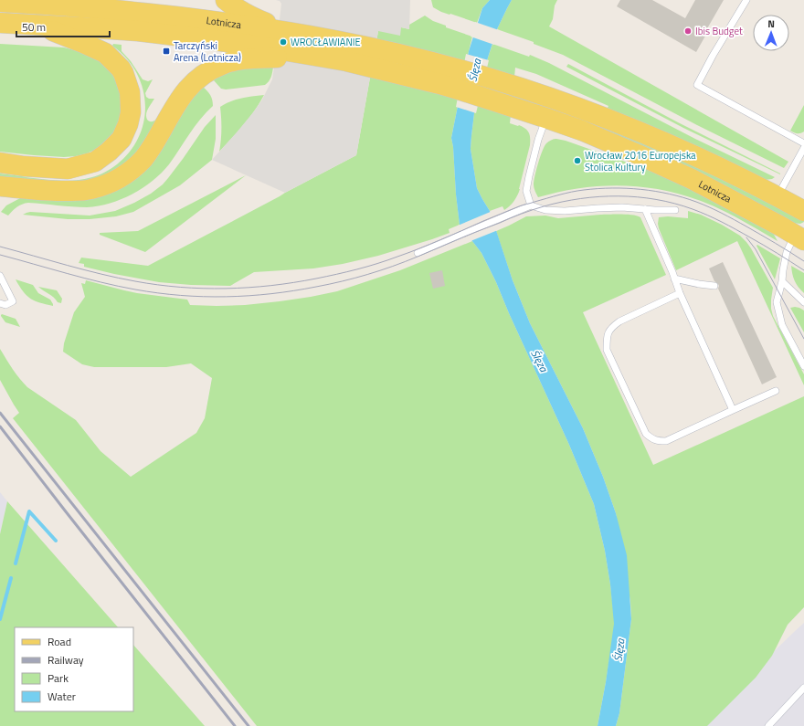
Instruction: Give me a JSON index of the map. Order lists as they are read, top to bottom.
{
  "streets": {
    "main road": ["Lotnicza"]
  },
  "water": ["Ślęza"],
  "places": {
    "other": ["Ibis Budget", "WROCŁAWIANIE", "Wrocław 2016 Europejska Stolica Kultury"],
    "transit": ["Tarczyński Arena (Lotnicza)"]
  },
  "legend": [
    "Road",
    "Railway",
    "Park",
    "Water"
  ],
  "scale_bar": "50 m",
  "north": "top"
}
